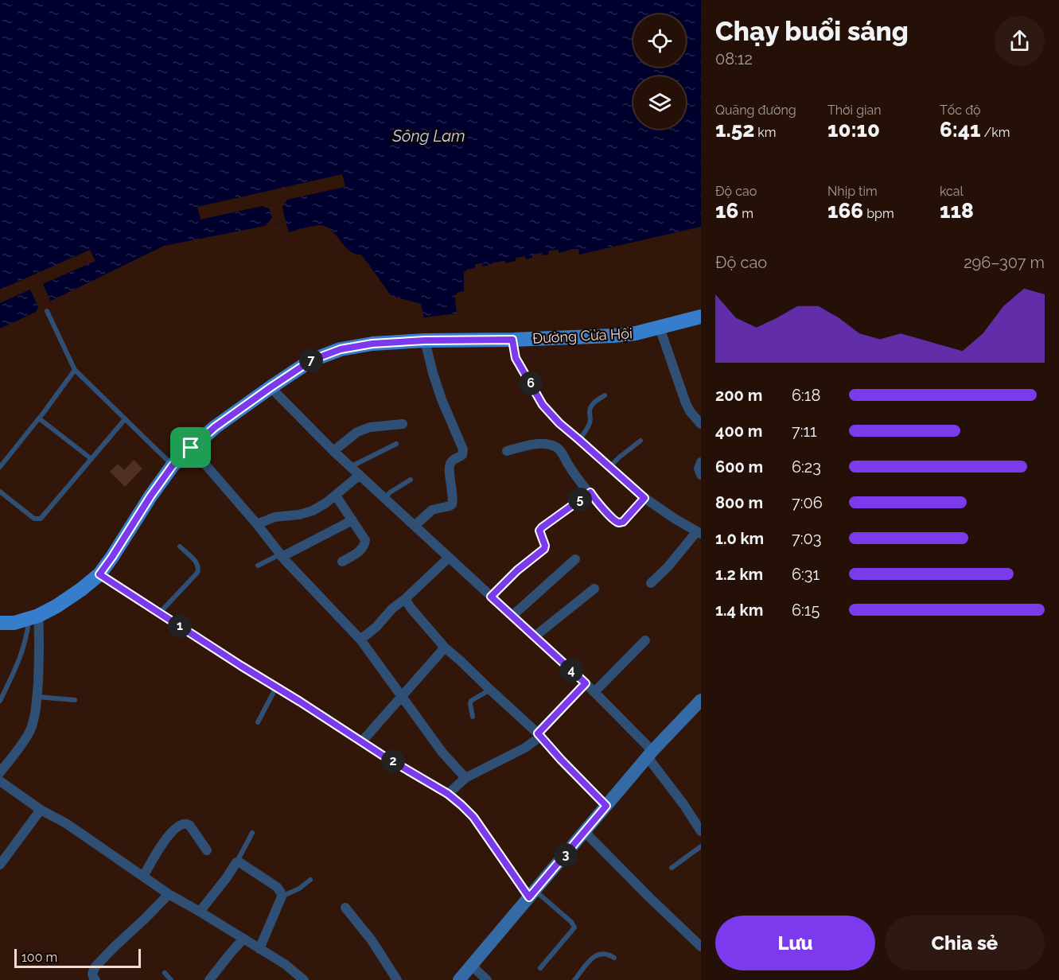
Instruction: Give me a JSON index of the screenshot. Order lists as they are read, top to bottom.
{
  "streets": {
    "main road": ["Đường Cửa Hội"]
  },
  "water": ["Sông Lam"],
  "scale_bar": "100 m",
  "page": {
    "heading": ["Chạy buổi sáng", "08:12"],
    "stats": [
      ["Quãng đường", "1.52 km"],
      ["Thời gian", "10:10"],
      ["Tốc độ", "6:41 /km"],
      ["Độ cao", "16 m"],
      ["Nhịp tim", "166 bpm"],
      ["kcal", "118"]
    ],
    "chart": ["Độ cao", "296–307 m"],
    "pins": [
      "7",
      "6",
      "5",
      "1",
      "4",
      "2",
      "3"
    ],
    "list": [
      {
        "name": "200 m",
        "note": "6:18"
      },
      {
        "name": "400 m",
        "note": "7:11"
      },
      {
        "name": "600 m",
        "note": "6:23"
      },
      {
        "name": "800 m",
        "note": "7:06"
      },
      {
        "name": "1.0 km",
        "note": "7:03"
      },
      {
        "name": "1.2 km",
        "note": "6:31"
      },
      {
        "name": "1.4 km",
        "note": "6:15"
      }
    ],
    "buttons": ["Lưu", "Chia sẻ"],
    "scale": "100 m"
  }
}
